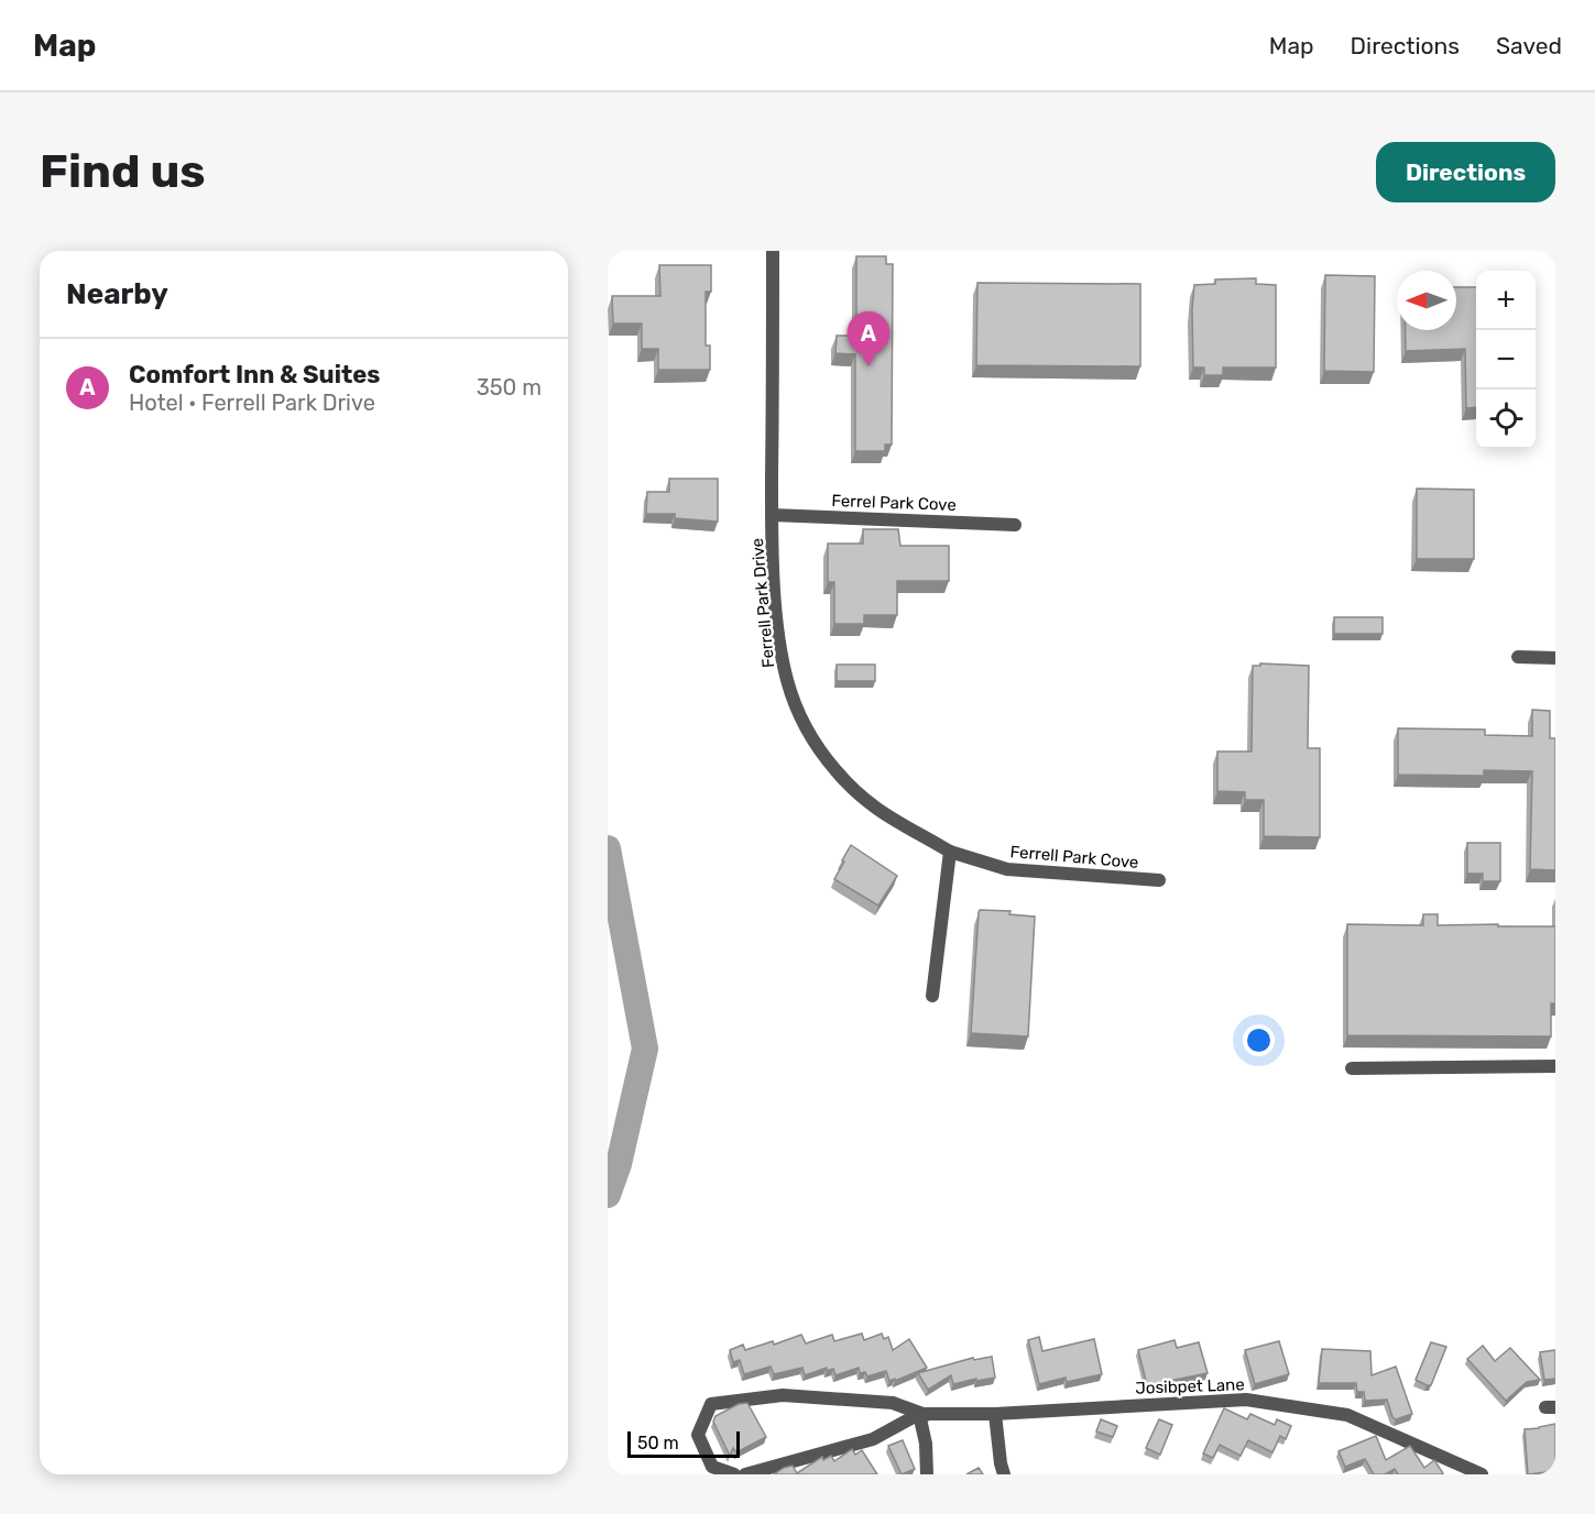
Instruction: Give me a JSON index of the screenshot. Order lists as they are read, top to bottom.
{
  "streets": {
    "street": [
      "Ferrel Park Cove",
      "Ferrell Park Drive",
      "Ferrell Park Cove",
      "Josibpet Lane"
    ]
  },
  "crossings": [
    ["Ferrel Park Cove", "Ferrell Park Drive"],
    ["Ferrell Park Drive", "Ferrell Park Cove"]
  ],
  "scale_bar": "50 m",
  "north": "left",
  "page": {
    "header": "Map",
    "nav": ["Map", "Directions", "Saved"],
    "buttons": "Directions",
    "title": "Find us",
    "heading": "Nearby",
    "map_buttons": ["+", "−"],
    "pins": "A",
    "list": [
      {
        "mark": "A",
        "name": "Comfort Inn & Suites",
        "note": "Hotel · Ferrell Park Drive",
        "value": "350 m"
      }
    ],
    "scale": "50 m"
  }
}
